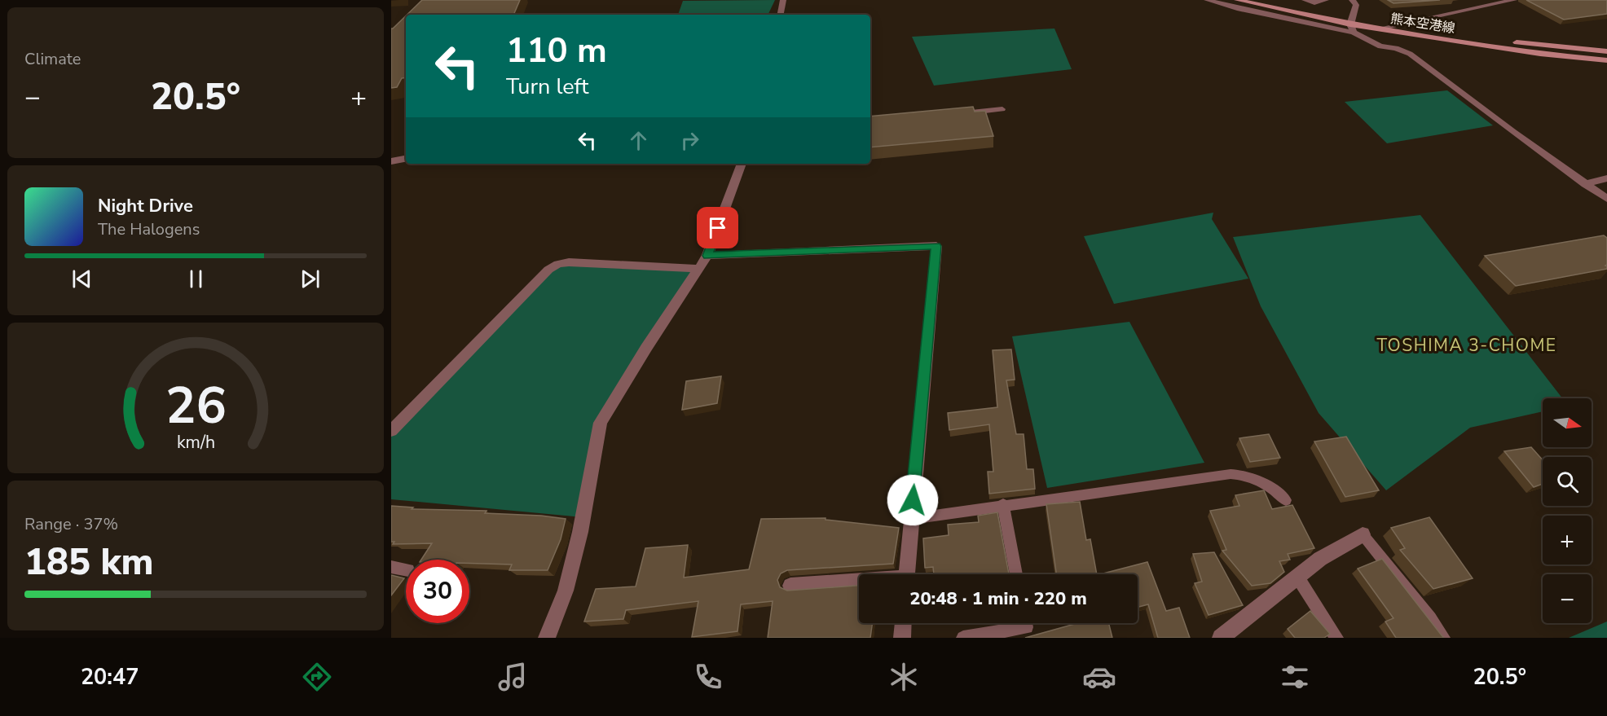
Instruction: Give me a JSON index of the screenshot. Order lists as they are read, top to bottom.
{
  "streets": {
    "main road": ["熊本空港線"]
  },
  "districts": ["TOSHIMA 3-CHOME"],
  "north": "right",
  "page": {
    "tile": [
      "Climate",
      ["Range · 37%", "185 km"]
    ],
    "turn": ["110 m", "Turn left"],
    "heat": ["−", "20.5°", "+"],
    "song": ["Night Drive", "The Halogens"],
    "map_buttons": ["+", "−"],
    "limit": "30",
    "trip": "20:48 · 1 min · 220 m",
    "tabs": ["20:47", "20.5°"],
    "gauge": ["26", "km/h"]
  }
}
